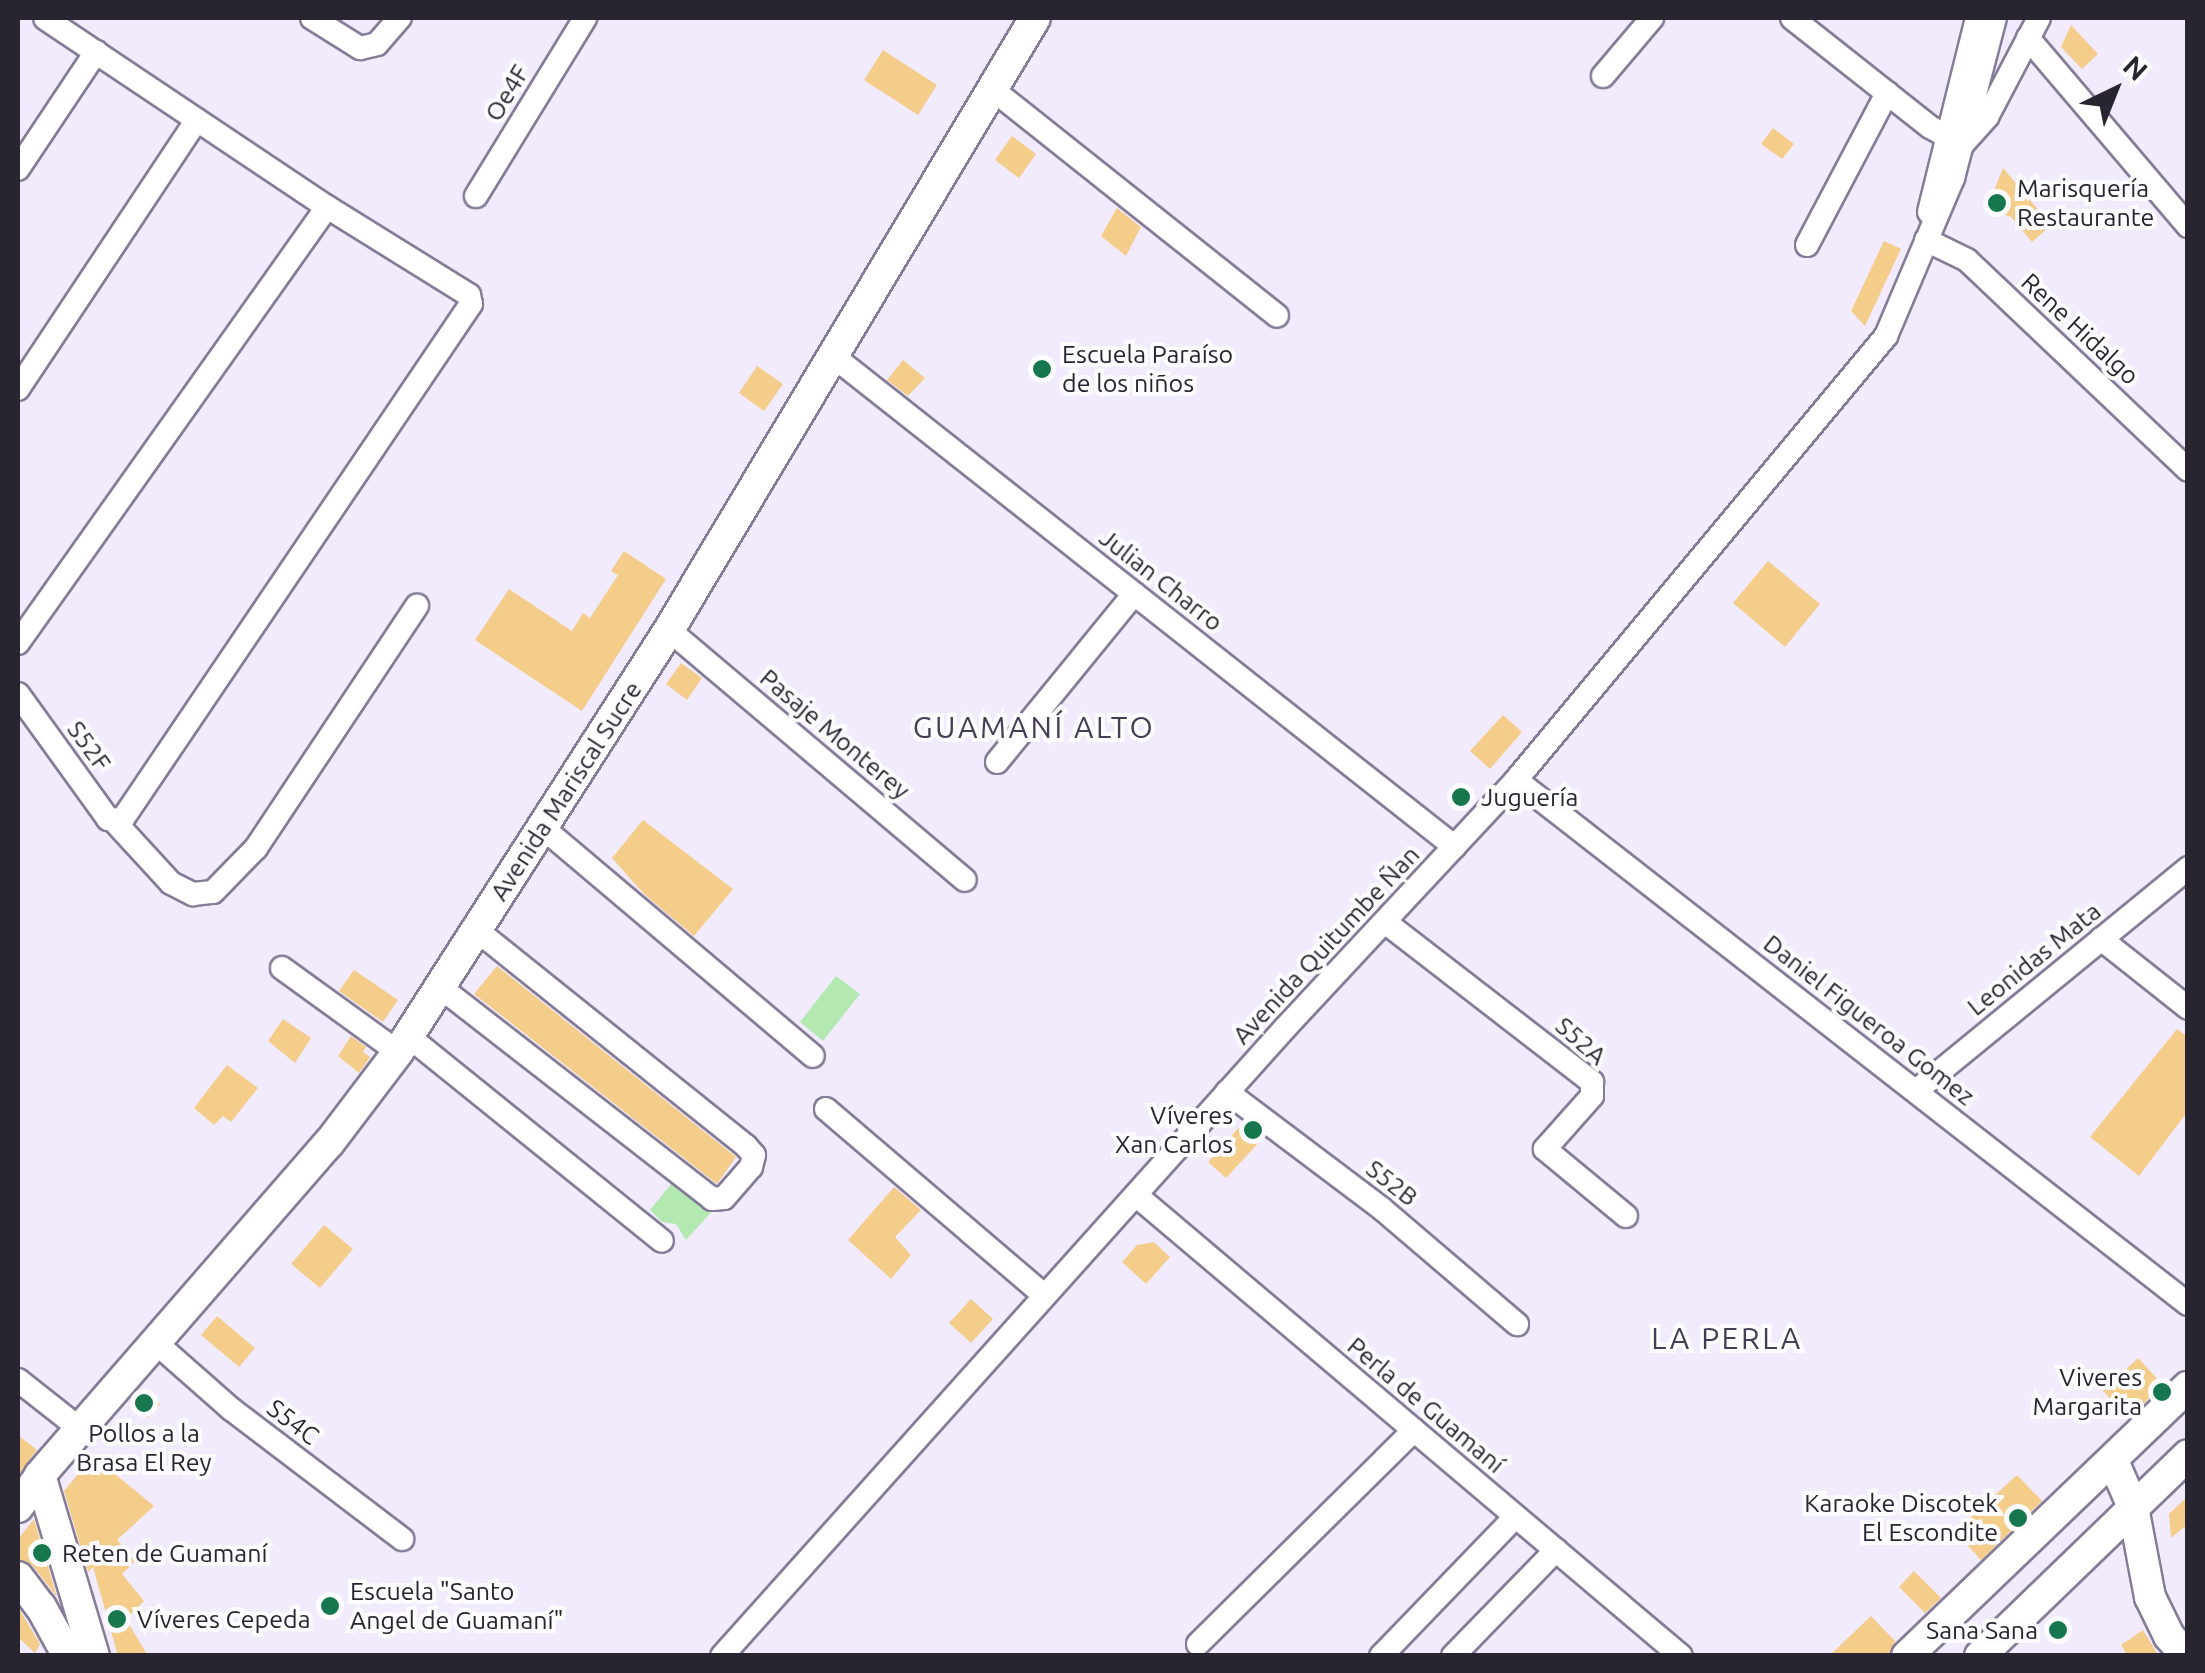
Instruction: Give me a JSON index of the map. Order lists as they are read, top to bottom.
{
  "streets": {
    "main road": ["Avenida Mariscal Sucre"],
    "street": [
      "Oe4F",
      "Rene Hidalgo",
      "Julian Charro",
      "Pasaje Monterey",
      "S52F",
      "Avenida Quitumbe Ñan",
      "Leonidas Mata",
      "Daniel Figueroa Gomez",
      "S52A",
      "S52B",
      "Perla de Guamaní",
      "S54C"
    ]
  },
  "crossings": [
    ["Rene Hidalgo", "Avenida Quitumbe Ñan"],
    ["Julian Charro", "Avenida Mariscal Sucre"],
    ["Julian Charro", "Avenida Quitumbe Ñan"],
    ["Pasaje Monterey", "Avenida Mariscal Sucre"],
    ["Avenida Mariscal Sucre", "S54C"],
    ["Avenida Quitumbe Ñan", "Daniel Figueroa Gomez"],
    ["Avenida Quitumbe Ñan", "S52A"],
    ["Avenida Quitumbe Ñan", "S52B"],
    ["Avenida Quitumbe Ñan", "Perla de Guamaní"],
    ["Leonidas Mata", "Daniel Figueroa Gomez"]
  ],
  "districts": ["GUAMANÍ ALTO", "LA PERLA"],
  "places": [
    "Marisquería Restaurante",
    "Escuela Paraíso de los niños",
    "Juguería",
    "Víveres Xan Carlos",
    "Viveres Margarita",
    "Pollos a la Brasa El Rey",
    "Karaoke Discotek El Escondite",
    "Reten de Guamaní",
    "Escuela \"Santo Angel de Guamaní\"",
    "Víveres Cepeda",
    "Sana Sana"
  ],
  "north": "top right"
}
